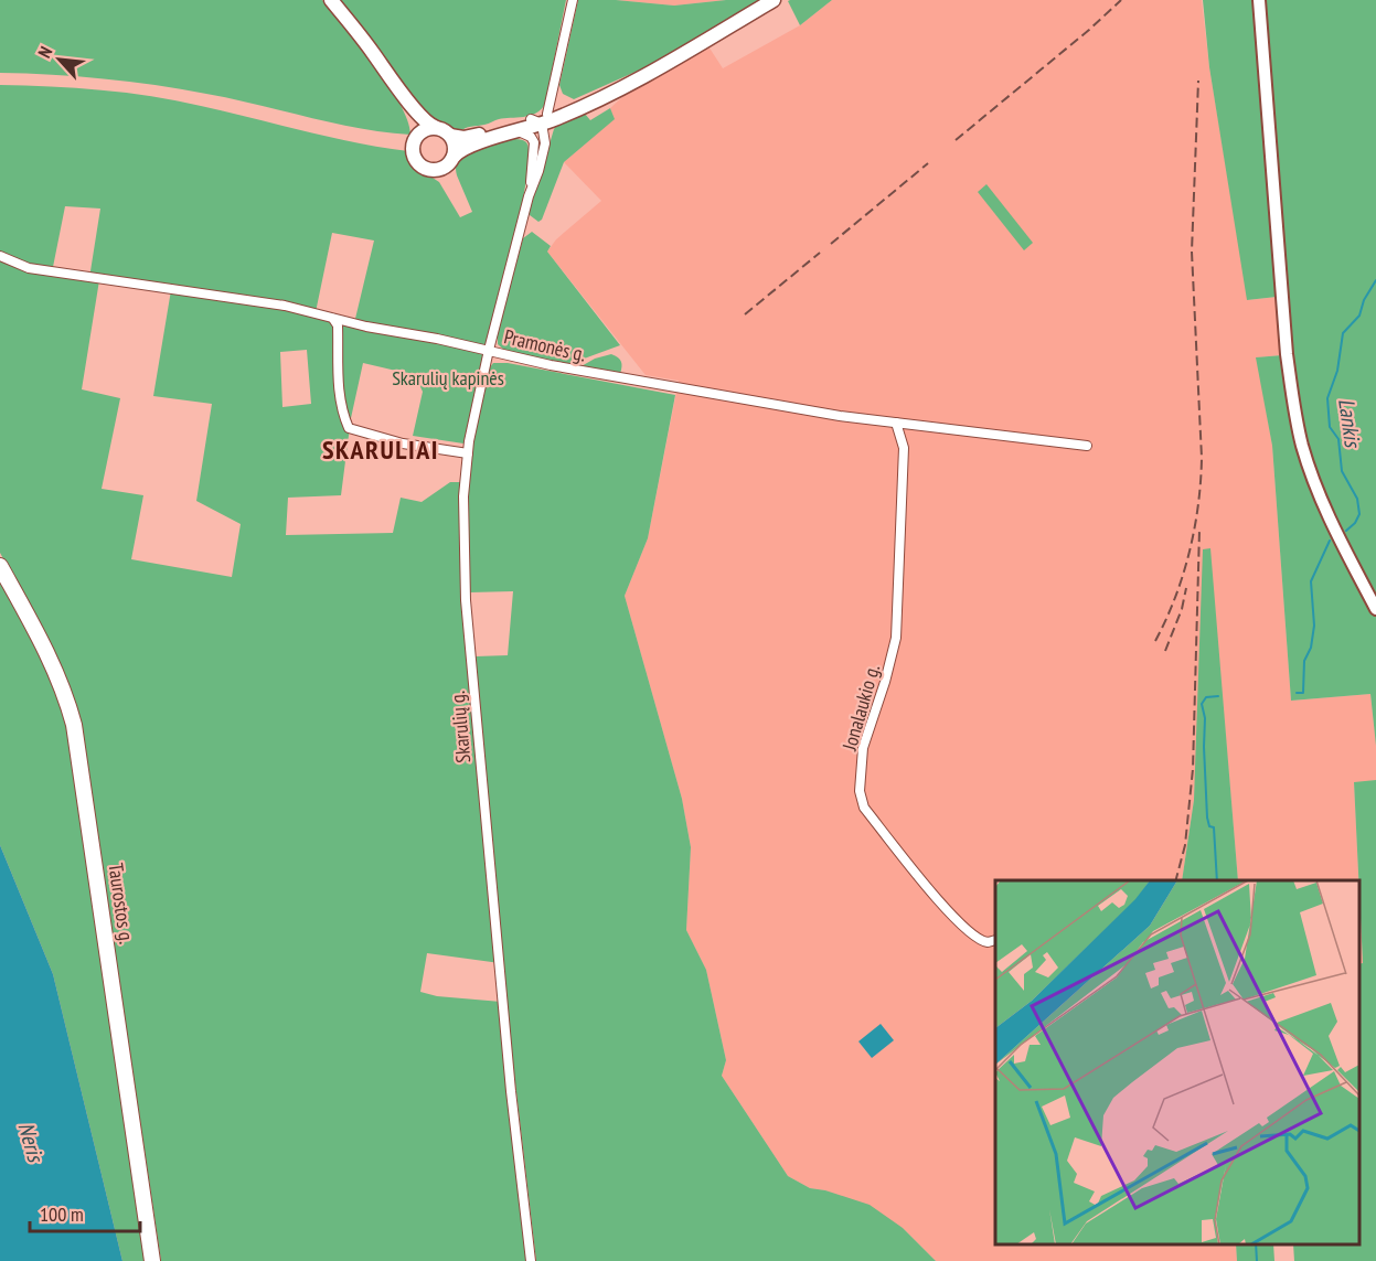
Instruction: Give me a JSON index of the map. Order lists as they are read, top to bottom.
{
  "streets": {
    "highway": ["Taurostos g."],
    "street": ["Pramonės g.", "Jonalaukio g.", "Skarulių g."]
  },
  "crossings": [
    ["Pramonės g.", "Jonalaukio g."],
    ["Pramonės g.", "Skarulių g."]
  ],
  "districts": ["SKARULIAI"],
  "water": ["Lankis", "Neris"],
  "parks": ["Skarulių kapinės"],
  "scale_bar": "100 m",
  "north": "top left"
}
